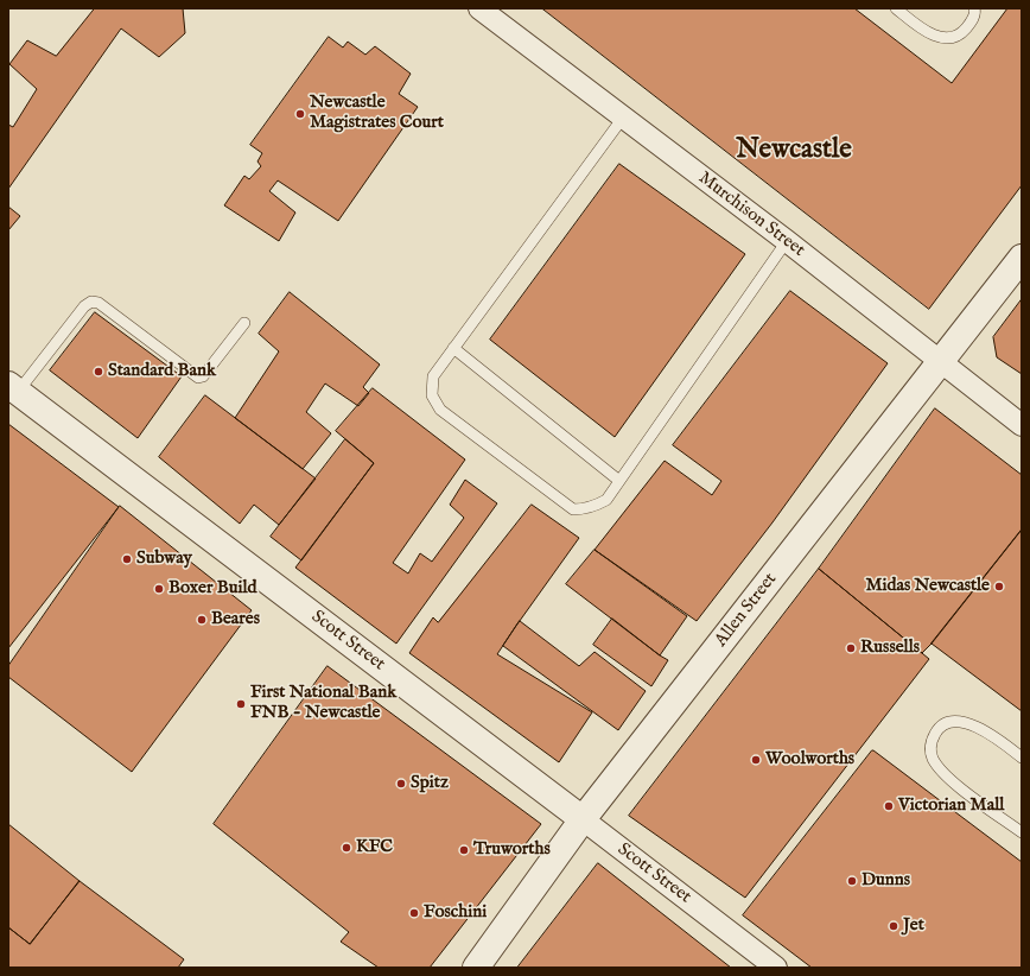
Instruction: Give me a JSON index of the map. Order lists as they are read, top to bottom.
{
  "streets": {
    "street": ["Murchison Street", "Allen Street", "Scott Street"]
  },
  "crossings": [
    ["Murchison Street", "Allen Street"],
    ["Allen Street", "Scott Street"]
  ],
  "districts": ["Newcastle"],
  "places": [
    "Newcastle Magistrates Court",
    "Standard Bank",
    "Subway",
    "Midas Newcastle",
    "Boxer Build",
    "Beares",
    "Russells",
    "First National Bank FNB - Newcastle",
    "Woolworths",
    "Spitz",
    "Victorian Mall",
    "KFC",
    "Truworths",
    "Dunns",
    "Foschini",
    "Jet"
  ]
}
